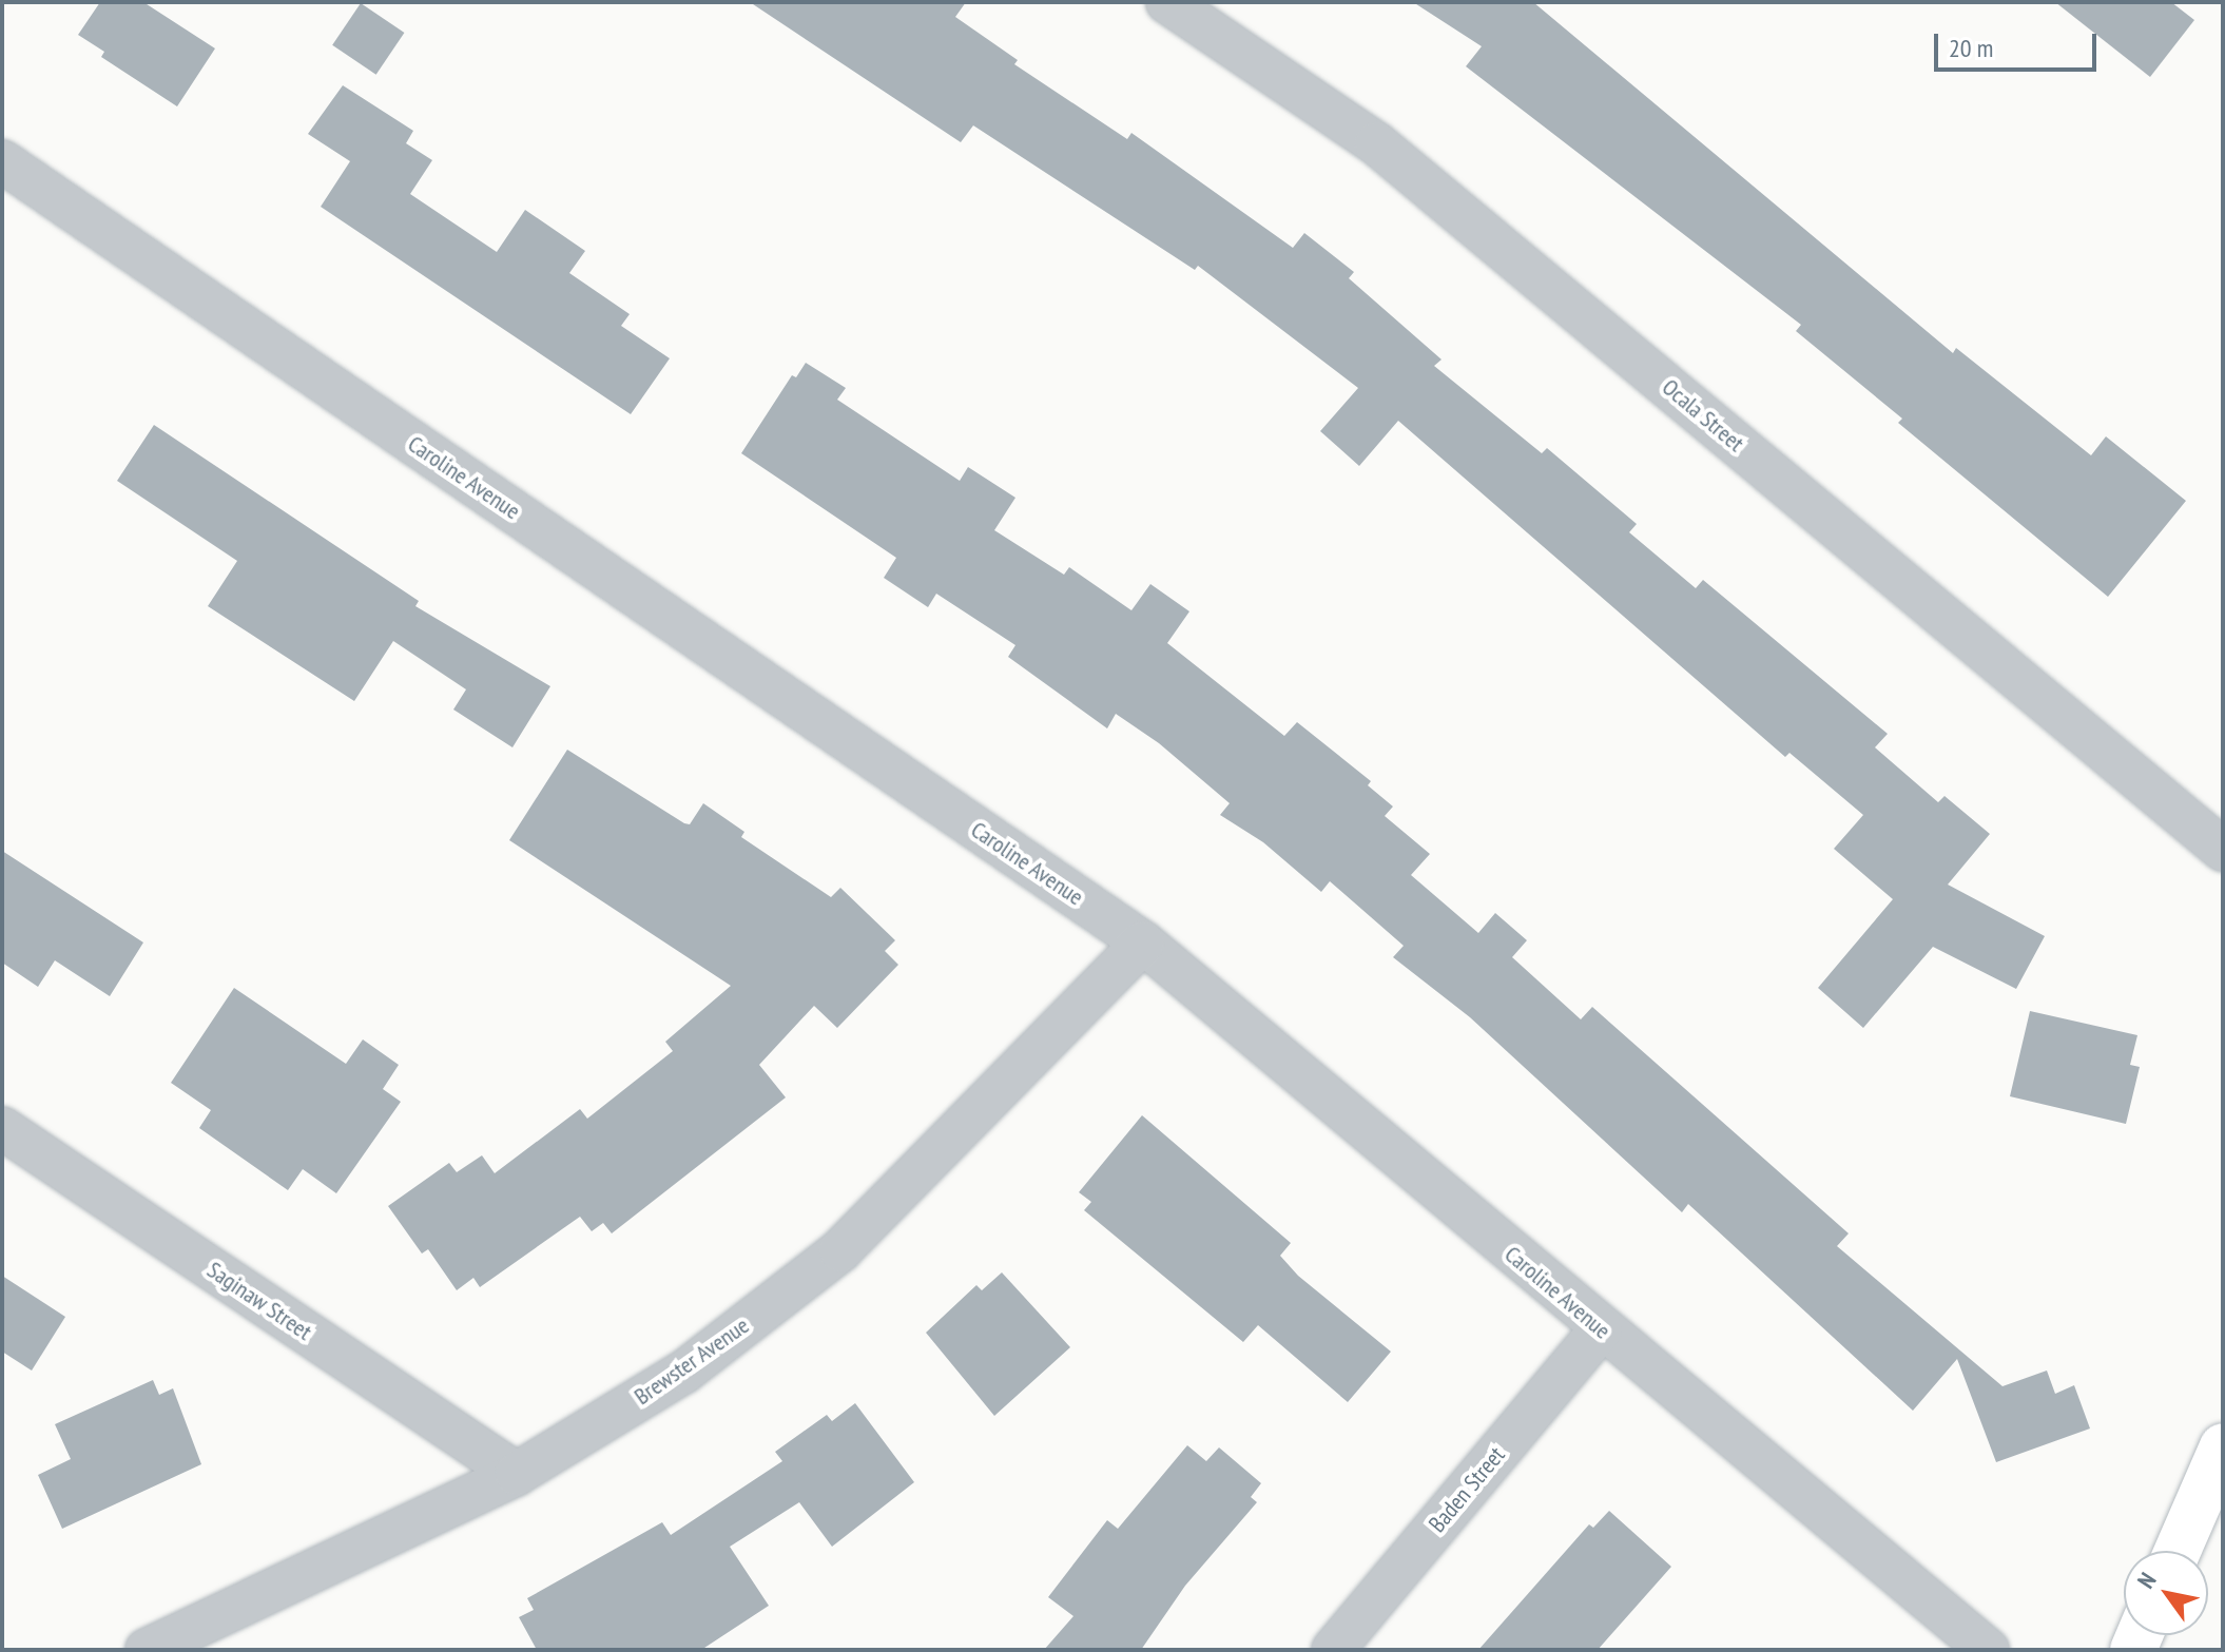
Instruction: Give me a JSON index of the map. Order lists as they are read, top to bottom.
{
  "streets": {
    "street": [
      "Ocala Street",
      "Caroline Avenue",
      "Saginaw Street",
      "Brewster Avenue",
      "Baden Street"
    ]
  },
  "crossings": [
    ["Caroline Avenue", "Brewster Avenue"],
    ["Caroline Avenue", "Baden Street"],
    ["Saginaw Street", "Brewster Avenue"]
  ],
  "scale_bar": "20 m",
  "north": "top left"
}
